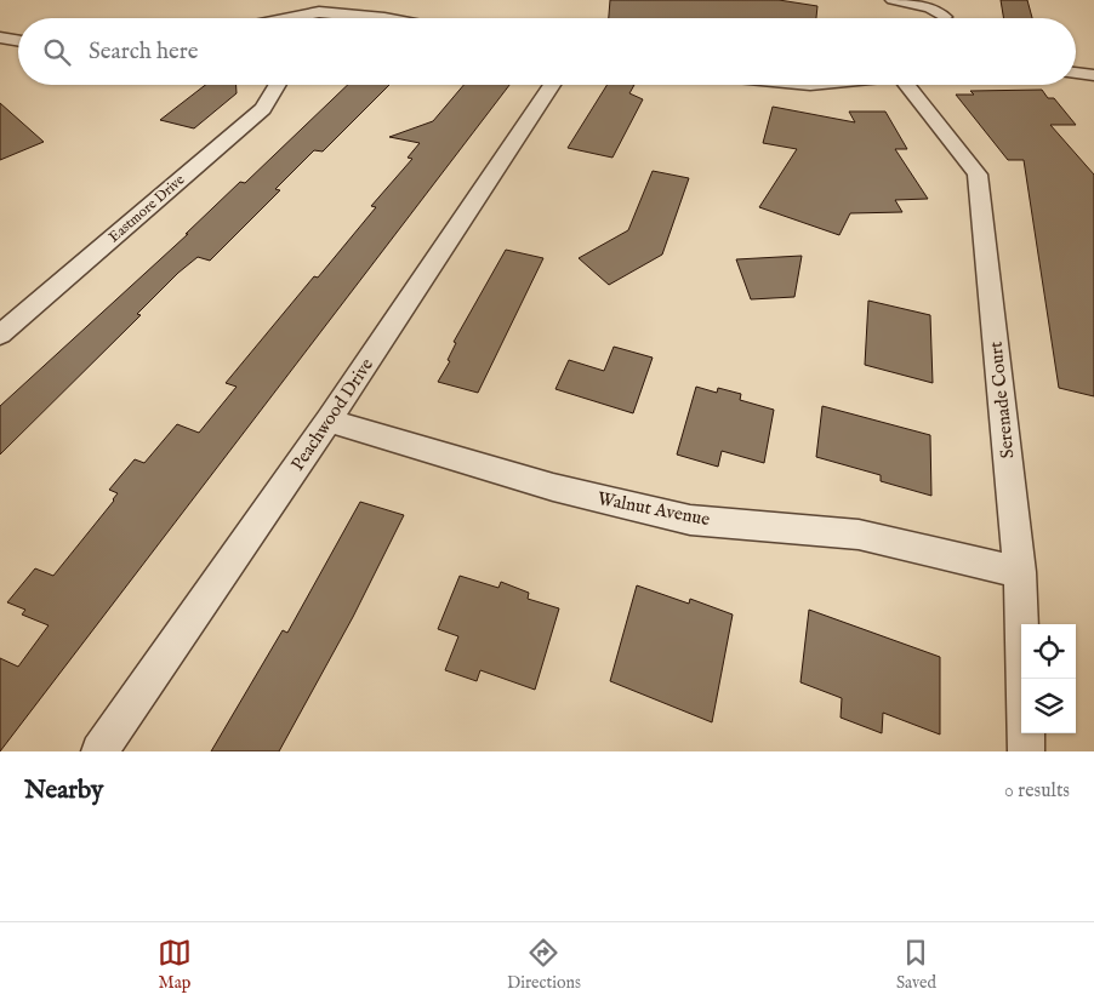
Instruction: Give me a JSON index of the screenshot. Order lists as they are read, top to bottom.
{
  "streets": {
    "street": [
      "Eastmore Drive",
      "Serenade Court",
      "Peachwood Drive",
      "Walnut Avenue"
    ]
  },
  "crossings": [
    ["Serenade Court", "Walnut Avenue"],
    ["Peachwood Drive", "Walnut Avenue"]
  ],
  "page": {
    "search": "Search here",
    "heading": ["Nearby", "0 results"],
    "nav": ["Map", "Directions", "Saved"]
  }
}
